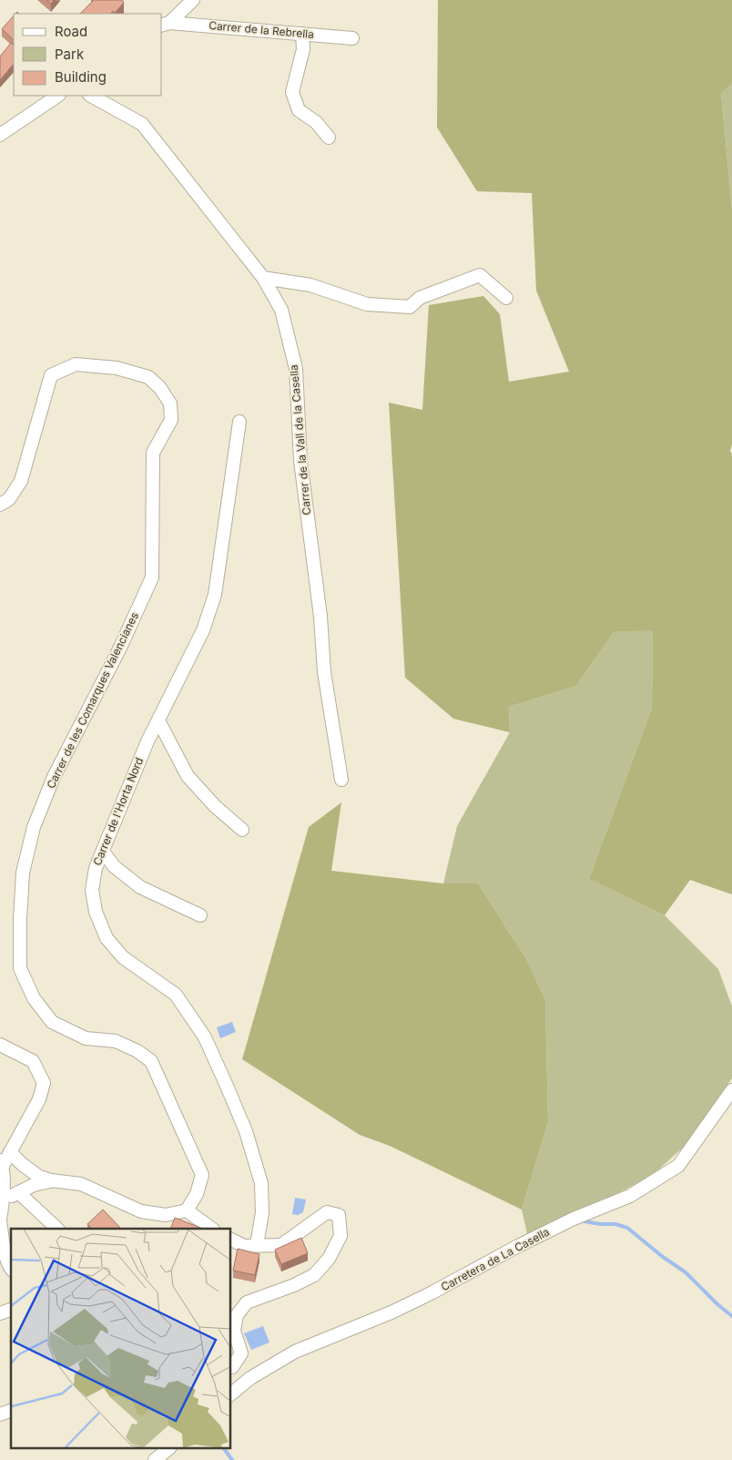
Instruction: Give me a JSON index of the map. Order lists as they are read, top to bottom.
{
  "streets": {
    "street": [
      "Carrer de la Rebrella",
      "Carrer de la Vall de la Casella",
      "Carrer de les Comarques Valencianes",
      "Carrer de l'Horta Nord",
      "Carretera de La Casella"
    ]
  },
  "legend": ["Road", "Park", "Building"]
}
